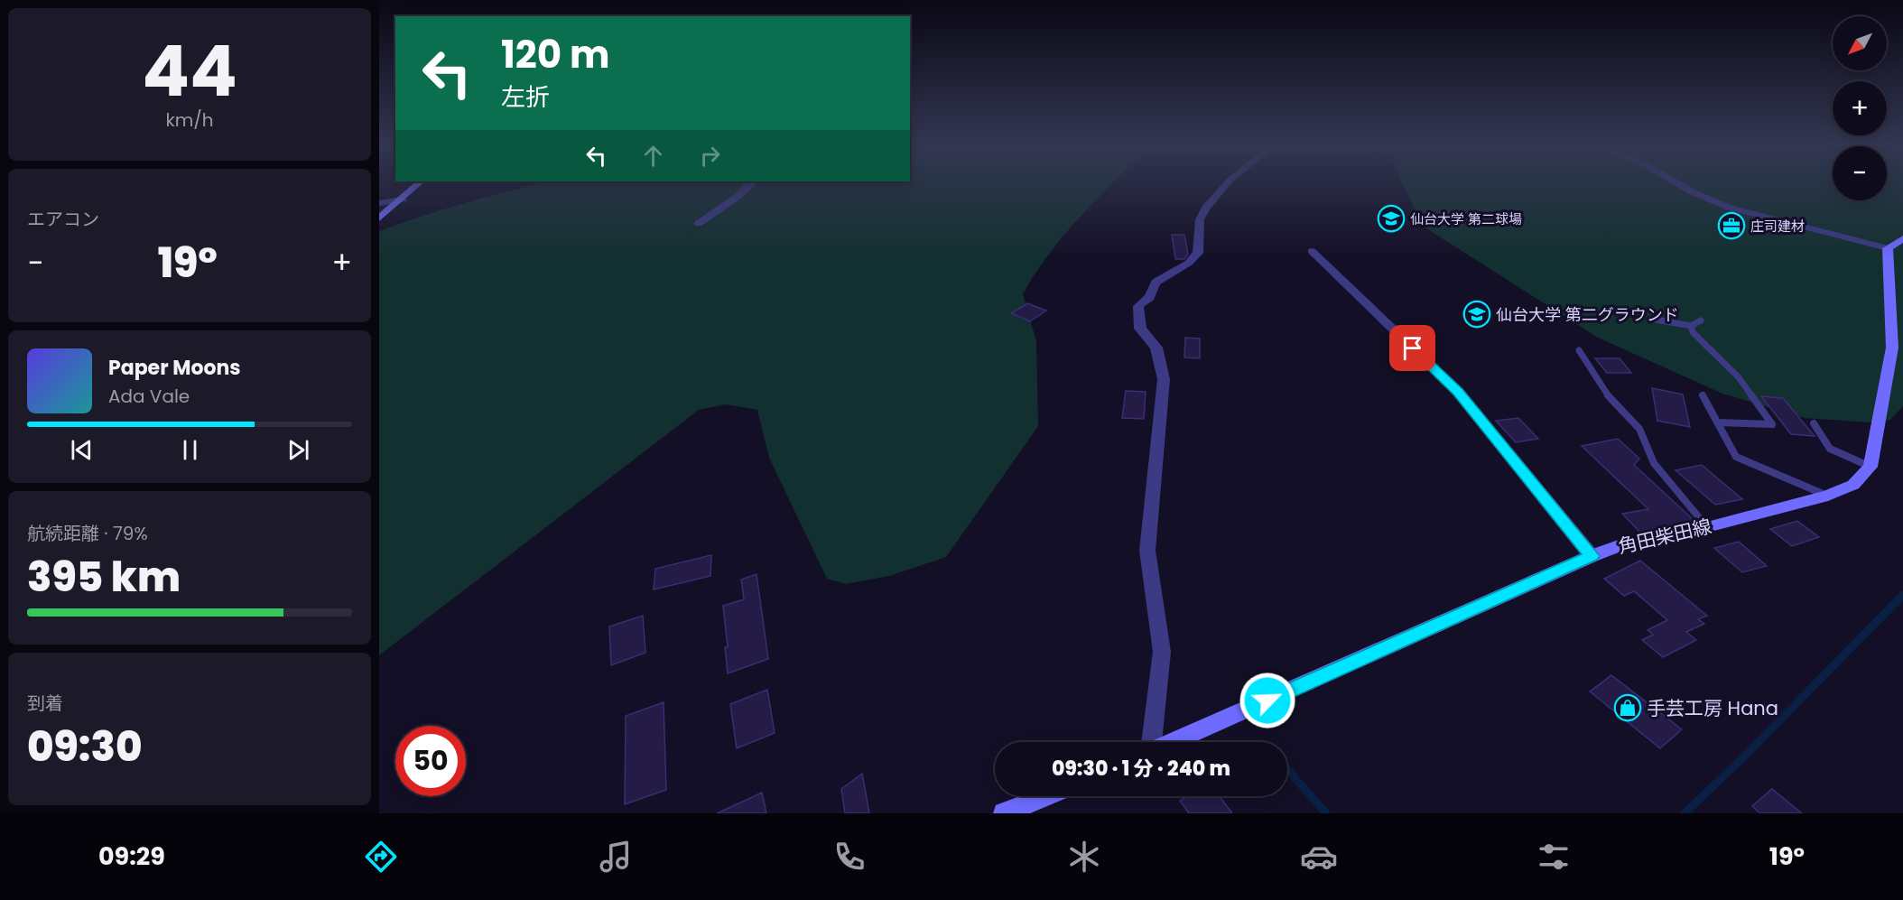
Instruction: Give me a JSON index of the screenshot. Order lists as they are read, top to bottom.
{
  "streets": {
    "main road": ["角田柴田線"]
  },
  "places": {
    "school or university": ["仙台大学 第二球場", "仙台大学 第二グラウンド"],
    "office": ["庄司建材"],
    "shop": ["手芸工房 Hana"]
  },
  "north": "bottom left",
  "page": {
    "tile": [
      ["44", "km/h"],
      "エアコン",
      ["航続距離 · 79%", "395 km"],
      ["到着", "09:30"]
    ],
    "map_buttons": ["+", "−"],
    "turn": ["120 m", "左折"],
    "heat": ["−", "19°", "+"],
    "song": ["Paper Moons", "Ada Vale"],
    "limit": "50",
    "trip": "09:30 · 1 分 · 240 m",
    "tabs": ["09:29", "19°"]
  }
}
